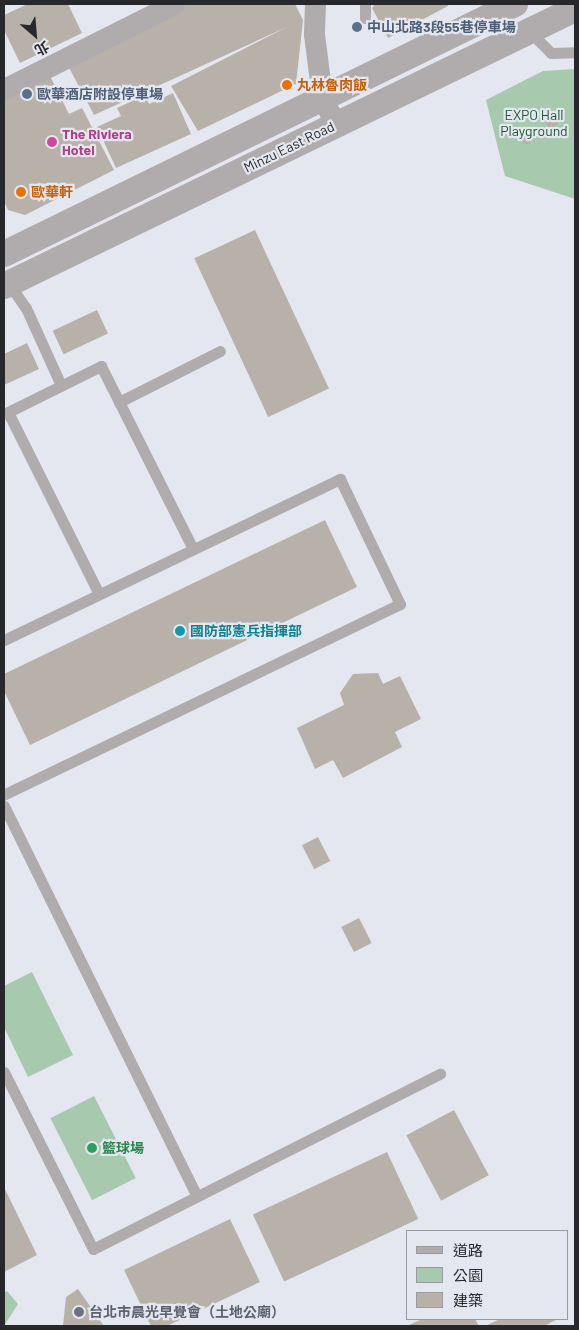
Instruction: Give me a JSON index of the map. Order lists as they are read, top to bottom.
{
  "streets": {
    "street": ["Minzu East Road"]
  },
  "parks": ["EXPO Hall Playground"],
  "places": [
    "中山北路3段55巷停車場",
    "丸林魯肉飯",
    "歐華酒店附設停車場",
    "The Riviera Hotel",
    "歐華軒",
    "國防部憲兵指揮部",
    "籃球場",
    "台北市晨光早覺會（土地公廟）"
  ],
  "legend": ["道路", "公園", "建築"],
  "north": "bottom right"
}
